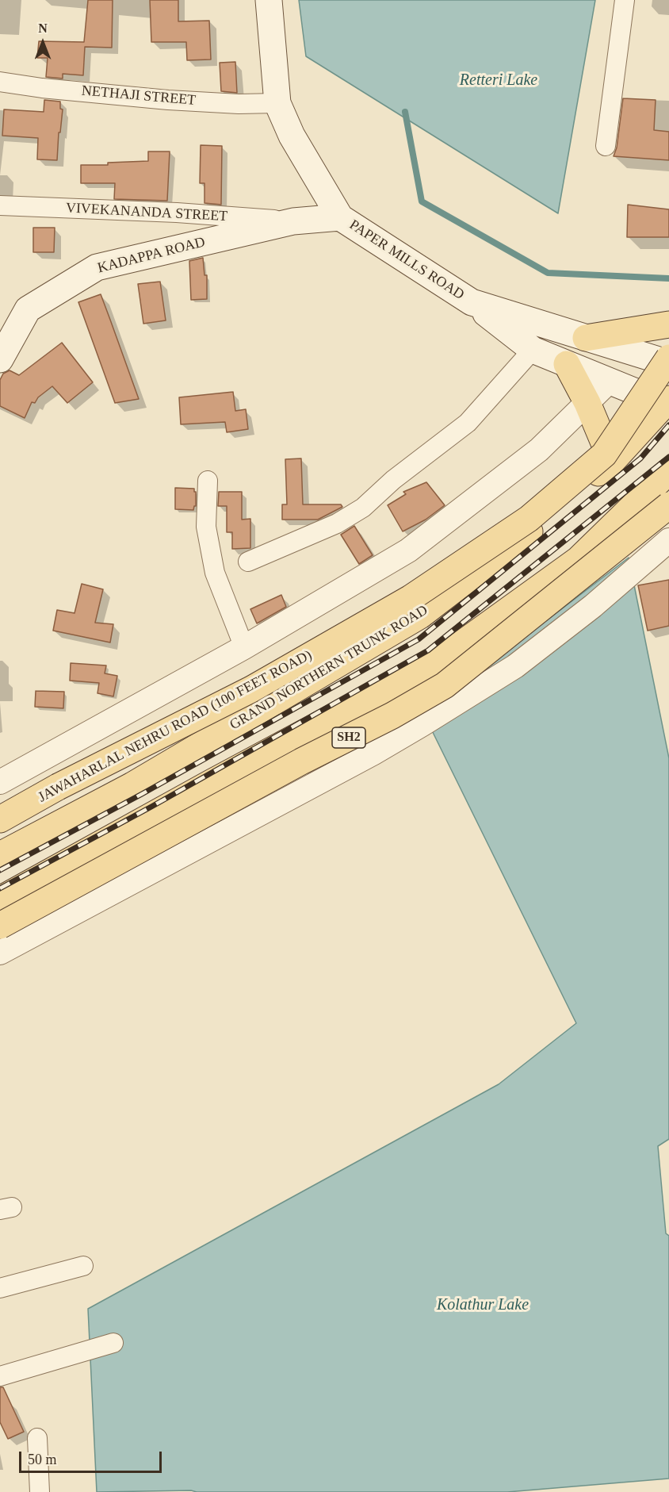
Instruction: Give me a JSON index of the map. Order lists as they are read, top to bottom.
{
  "streets": {
    "main road": [
      "KADAPPA ROAD",
      "PAPER MILLS ROAD",
      "GRAND NORTHERN TRUNK ROAD",
      "JAWAHARLAL NEHRU ROAD (100 FEET ROAD)",
      "SH2"
    ],
    "street": ["NETHAJI STREET", "VIVEKANANDA STREET"]
  },
  "crossings": [
    ["NETHAJI STREET", "PAPER MILLS ROAD"],
    ["VIVEKANANDA STREET", "KADAPPA ROAD"],
    ["KADAPPA ROAD", "PAPER MILLS ROAD"]
  ],
  "water": ["Retteri Lake", "Kolathur Lake"],
  "scale_bar": "50 m",
  "north": "top"
}
